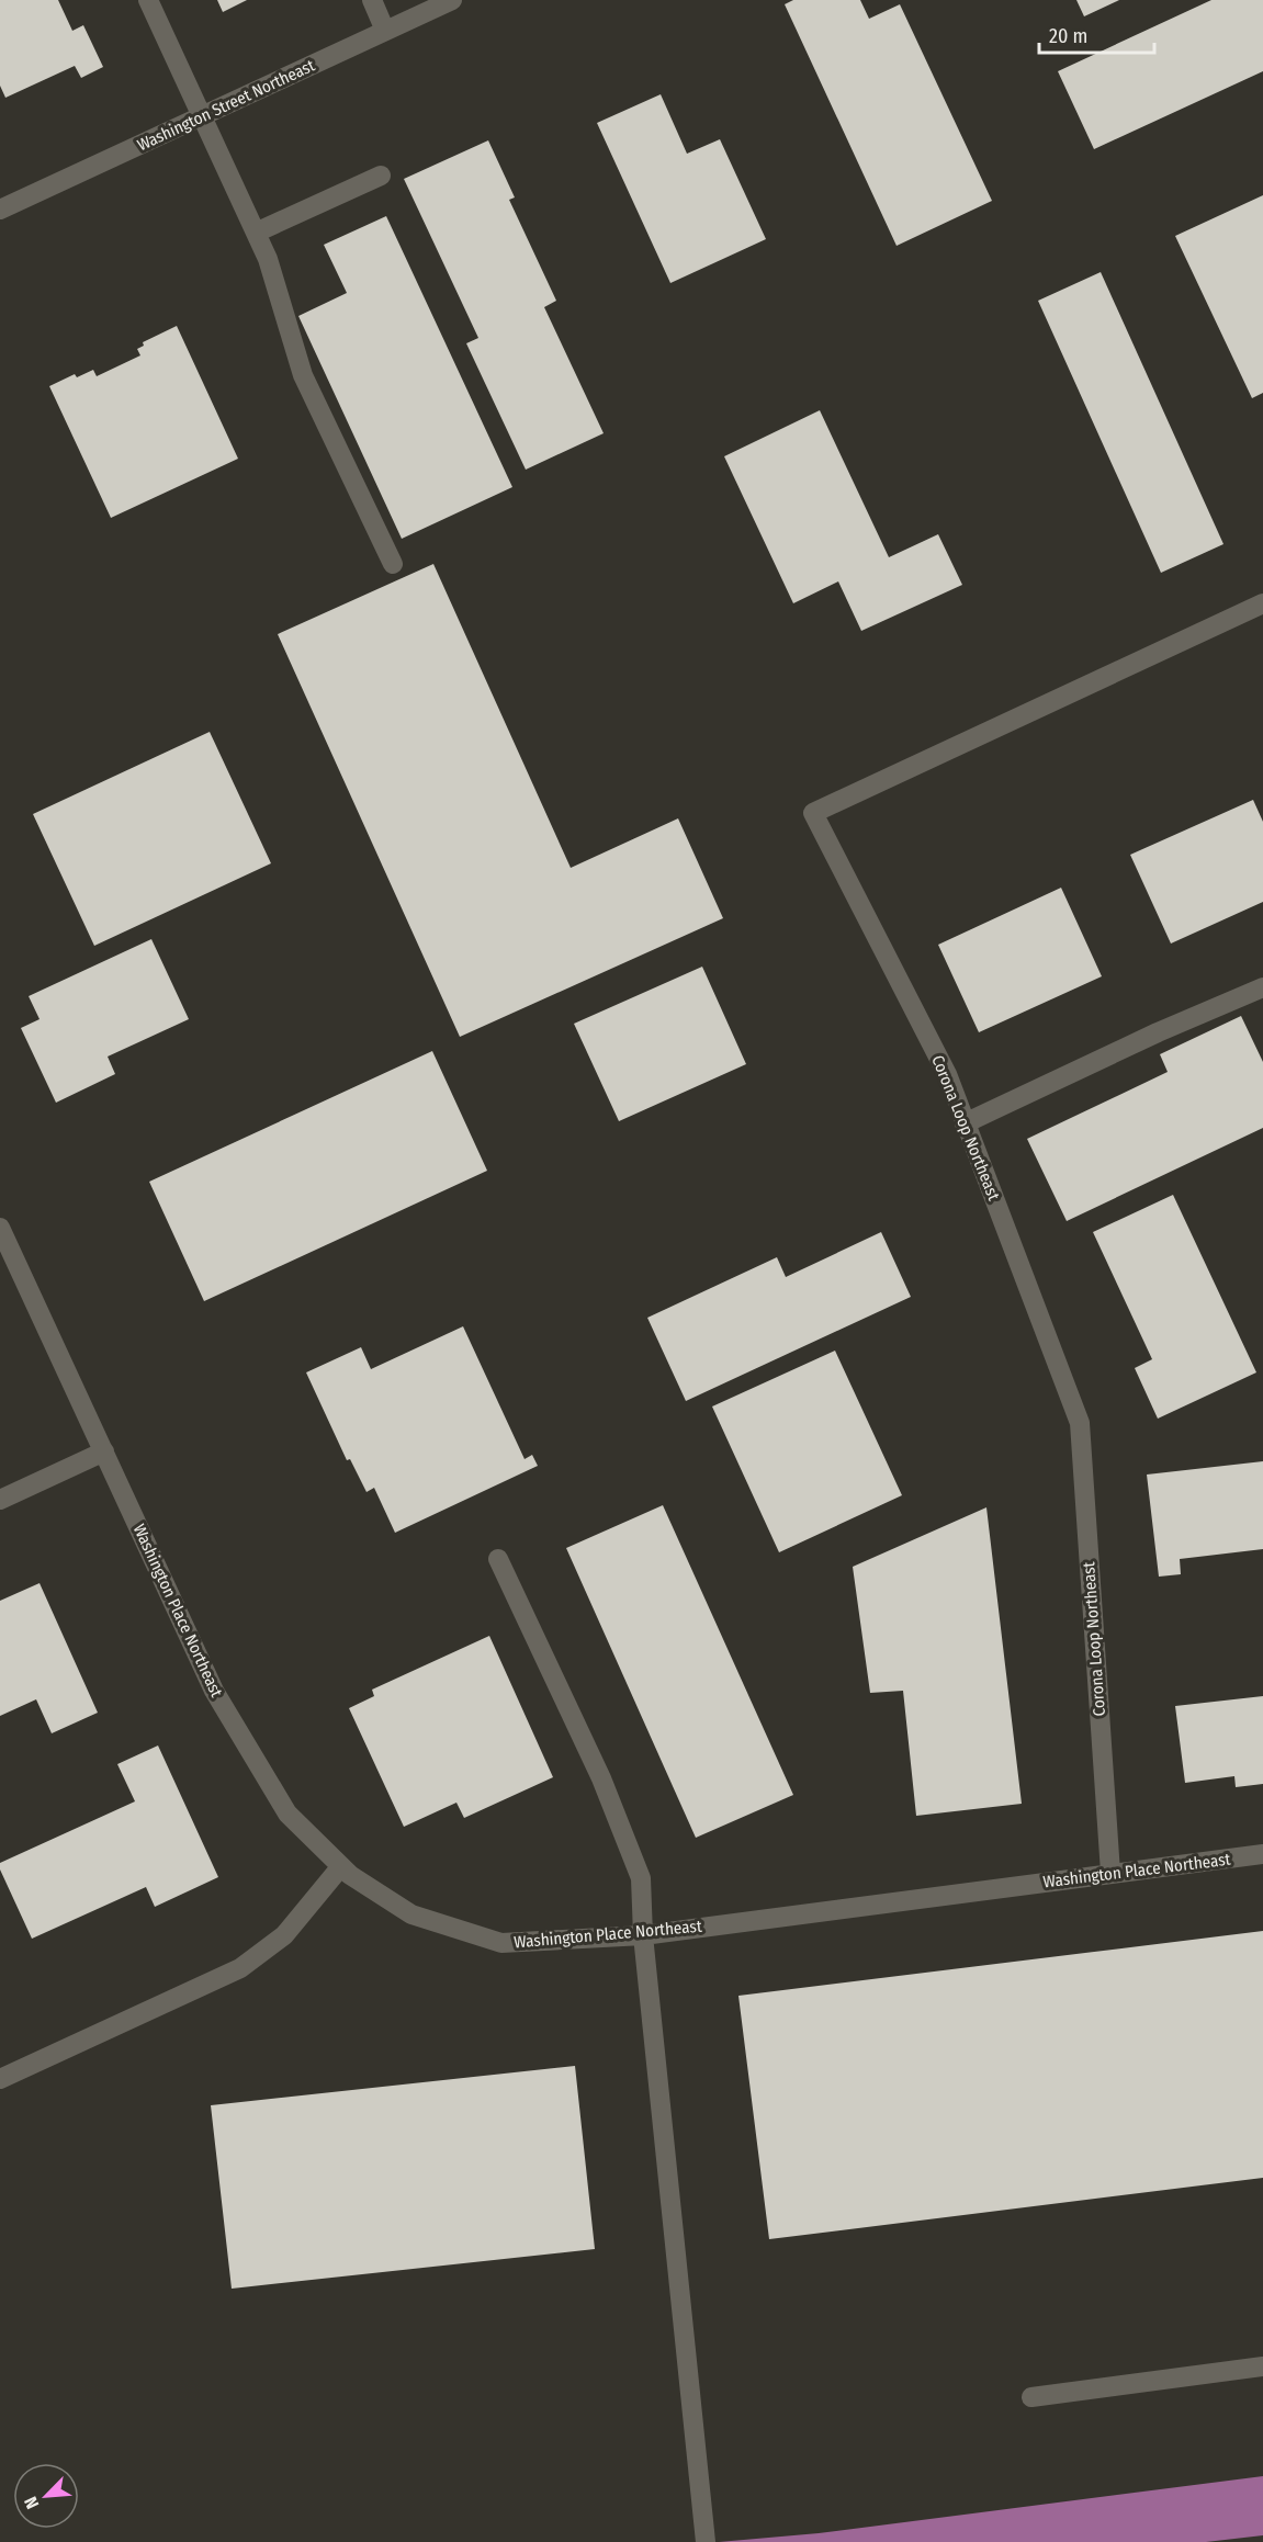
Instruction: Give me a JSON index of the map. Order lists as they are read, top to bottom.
{
  "streets": {
    "street": ["Washington Street Northeast", "Corona Loop Northeast", "Washington Place Northeast"]
  },
  "crossings": [
    ["Corona Loop Northeast", "Washington Place Northeast"]
  ],
  "scale_bar": "20 m",
  "north": "bottom left"
}
